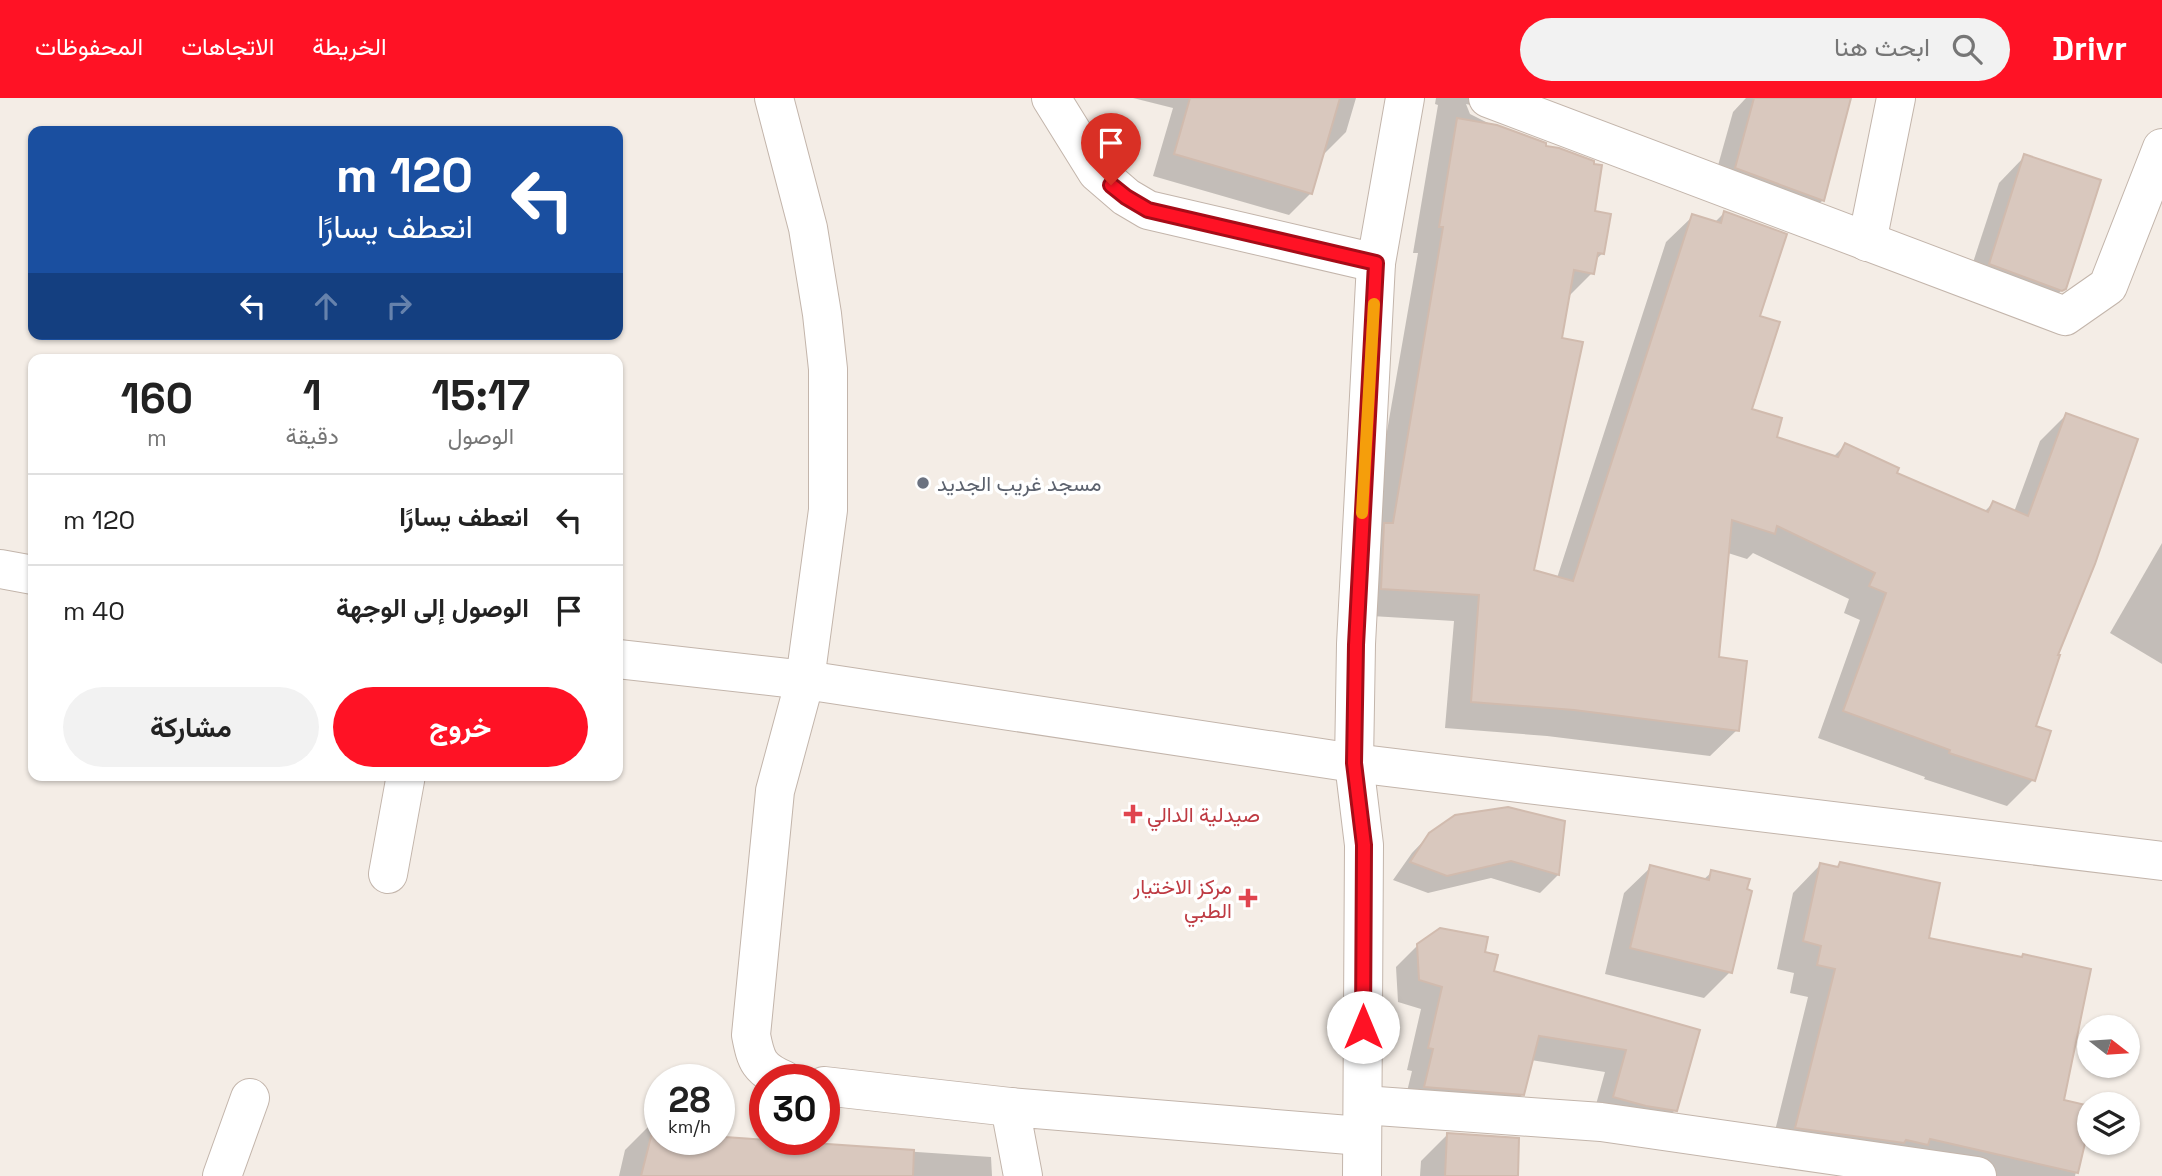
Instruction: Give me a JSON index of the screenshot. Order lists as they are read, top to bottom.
{
  "places": {
    "other": ["مسجد غريب الجديد"],
    "health": ["صيدلية الدالي", "مركز الاختيار الطبي"]
  },
  "north": "right",
  "page": {
    "header": "Drivr",
    "search": "ابحث هنا",
    "nav": ["الخريطة", "الاتجاهات", "المحفوظات"],
    "turn": ["120 m", "انعطف يسارًا"],
    "eta": [
      "15:17",
      "الوصول",
      "1",
      "دقيقة",
      "160",
      "m"
    ],
    "list": [
      {
        "name": "انعطف يسارًا",
        "value": "120 m"
      },
      {
        "name": "الوصول إلى الوجهة",
        "value": "40 m"
      }
    ],
    "buttons": ["خروج", "مشاركة"],
    "speed": "28 km/h",
    "limit": "30"
  }
}
